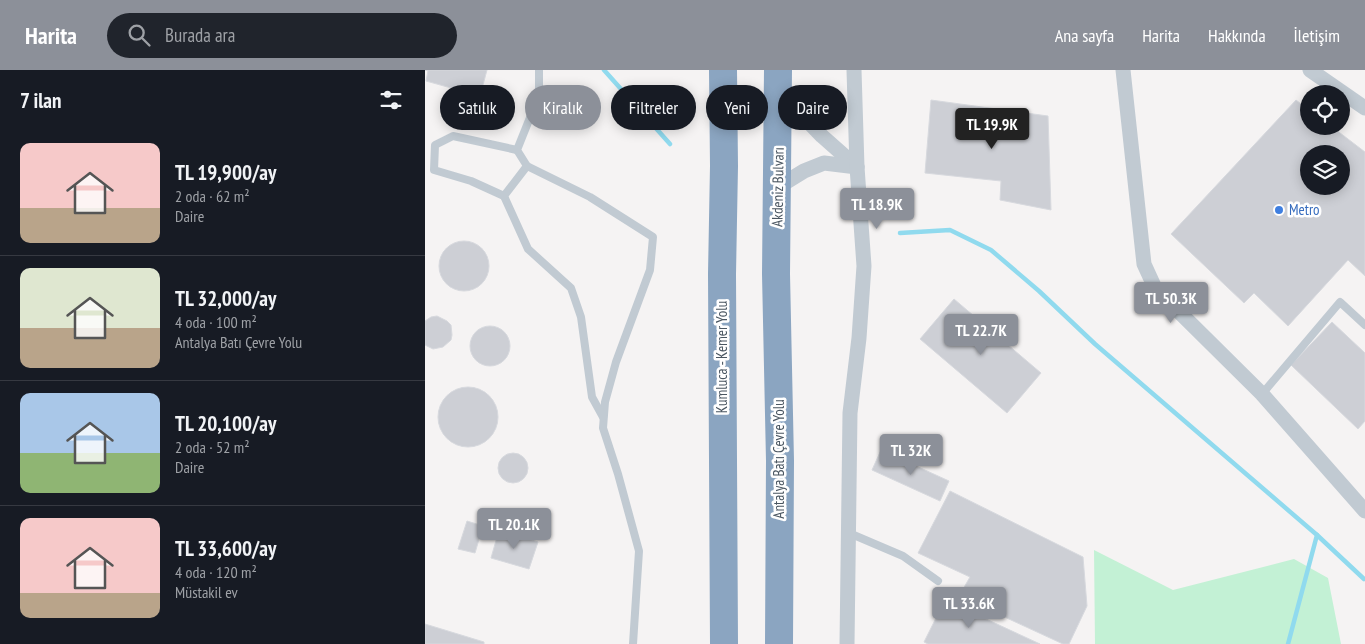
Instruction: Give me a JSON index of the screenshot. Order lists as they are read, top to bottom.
{
  "streets": {
    "highway": ["Akdeniz Bulvarı", "Kumluca - Kemer Yolu", "Antalya Batı Çevre Yolu"]
  },
  "crossings": [
    ["Akdeniz Bulvarı", "Antalya Batı Çevre Yolu"]
  ],
  "places": ["Metro"],
  "page": {
    "header": "Harita",
    "search": "Burada ara",
    "nav": [
      "Ana sayfa",
      "Harita",
      "Hakkında",
      "İletişim"
    ],
    "heading": "7 ilan",
    "chip": [
      "Satılık",
      "Kiralık",
      "Filtreler",
      "Yeni",
      "Daire"
    ],
    "price": [
      "TL 19.9K",
      "TL 18.9K",
      "TL 50.3K",
      "TL 22.7K",
      "TL 32K",
      "TL 20.1K",
      "TL 33.6K"
    ],
    "list": [
      {
        "name": "TL 19,900/ay",
        "note": "2 oda · 62 m² · Daire"
      },
      {
        "name": "TL 32,000/ay",
        "note": "4 oda · 100 m² · Antalya Batı Çevre Yolu"
      },
      {
        "name": "TL 20,100/ay",
        "note": "2 oda · 52 m² · Daire"
      },
      {
        "name": "TL 33,600/ay",
        "note": "4 oda · 120 m² · Müstakil ev"
      }
    ]
  }
}
